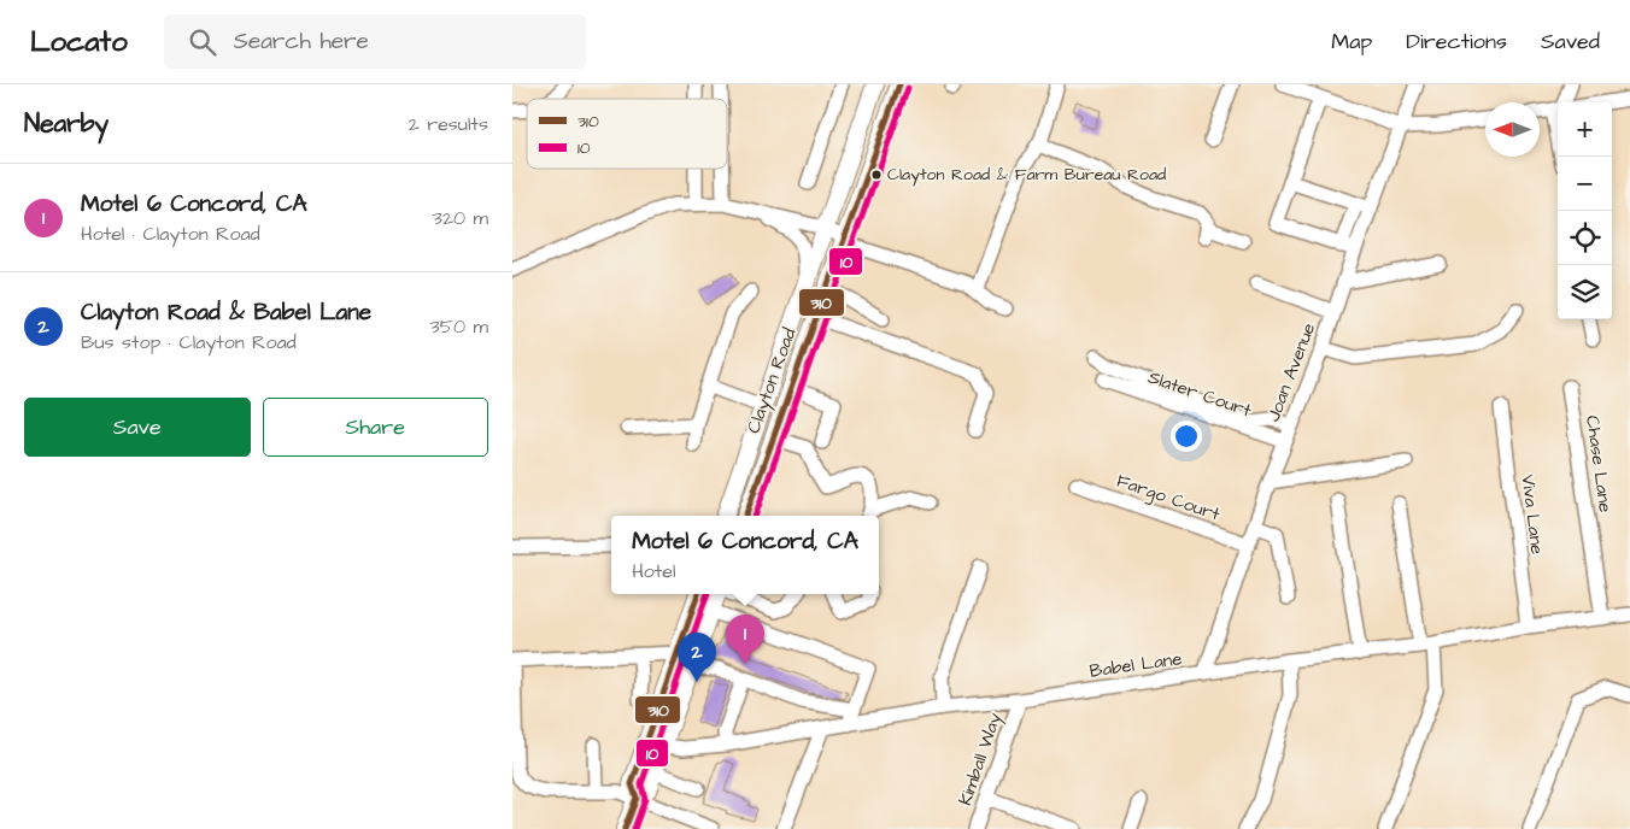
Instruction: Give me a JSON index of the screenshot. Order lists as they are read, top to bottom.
{
  "streets": {
    "main road": ["Clayton Road"],
    "street": [
      "Joan Avenue",
      "Slater Court",
      "Chase Lane",
      "Fargo Court",
      "Viva Lane",
      "Babel Lane",
      "Kimball Way"
    ]
  },
  "crossings": [
    ["Joan Avenue", "Slater Court"],
    ["Joan Avenue", "Fargo Court"],
    ["Joan Avenue", "Babel Lane"],
    ["Chase Lane", "Babel Lane"],
    ["Viva Lane", "Babel Lane"],
    ["Babel Lane", "Kimball Way"]
  ],
  "places": ["Clayton Road & Farm Bureau Road"],
  "lines": ["transit line 310", "transit line 10"],
  "legend": ["310", "10"],
  "north": "left",
  "page": {
    "header": "Locato",
    "search": "Search here",
    "nav": ["Map", "Directions", "Saved"],
    "heading": ["Nearby", "2 results"],
    "map_buttons": ["+", "−"],
    "list": [
      {
        "mark": "1",
        "name": "Motel 6 Concord, CA",
        "note": "Hotel · Clayton Road",
        "value": "320 m"
      },
      {
        "mark": "2",
        "name": "Clayton Road & Babel Lane",
        "note": "Bus stop · Clayton Road",
        "value": "350 m"
      }
    ],
    "buttons": ["Save", "Share"],
    "popup": ["Motel 6 Concord, CA", "Hotel"],
    "pins": ["1", "2"]
  }
}
